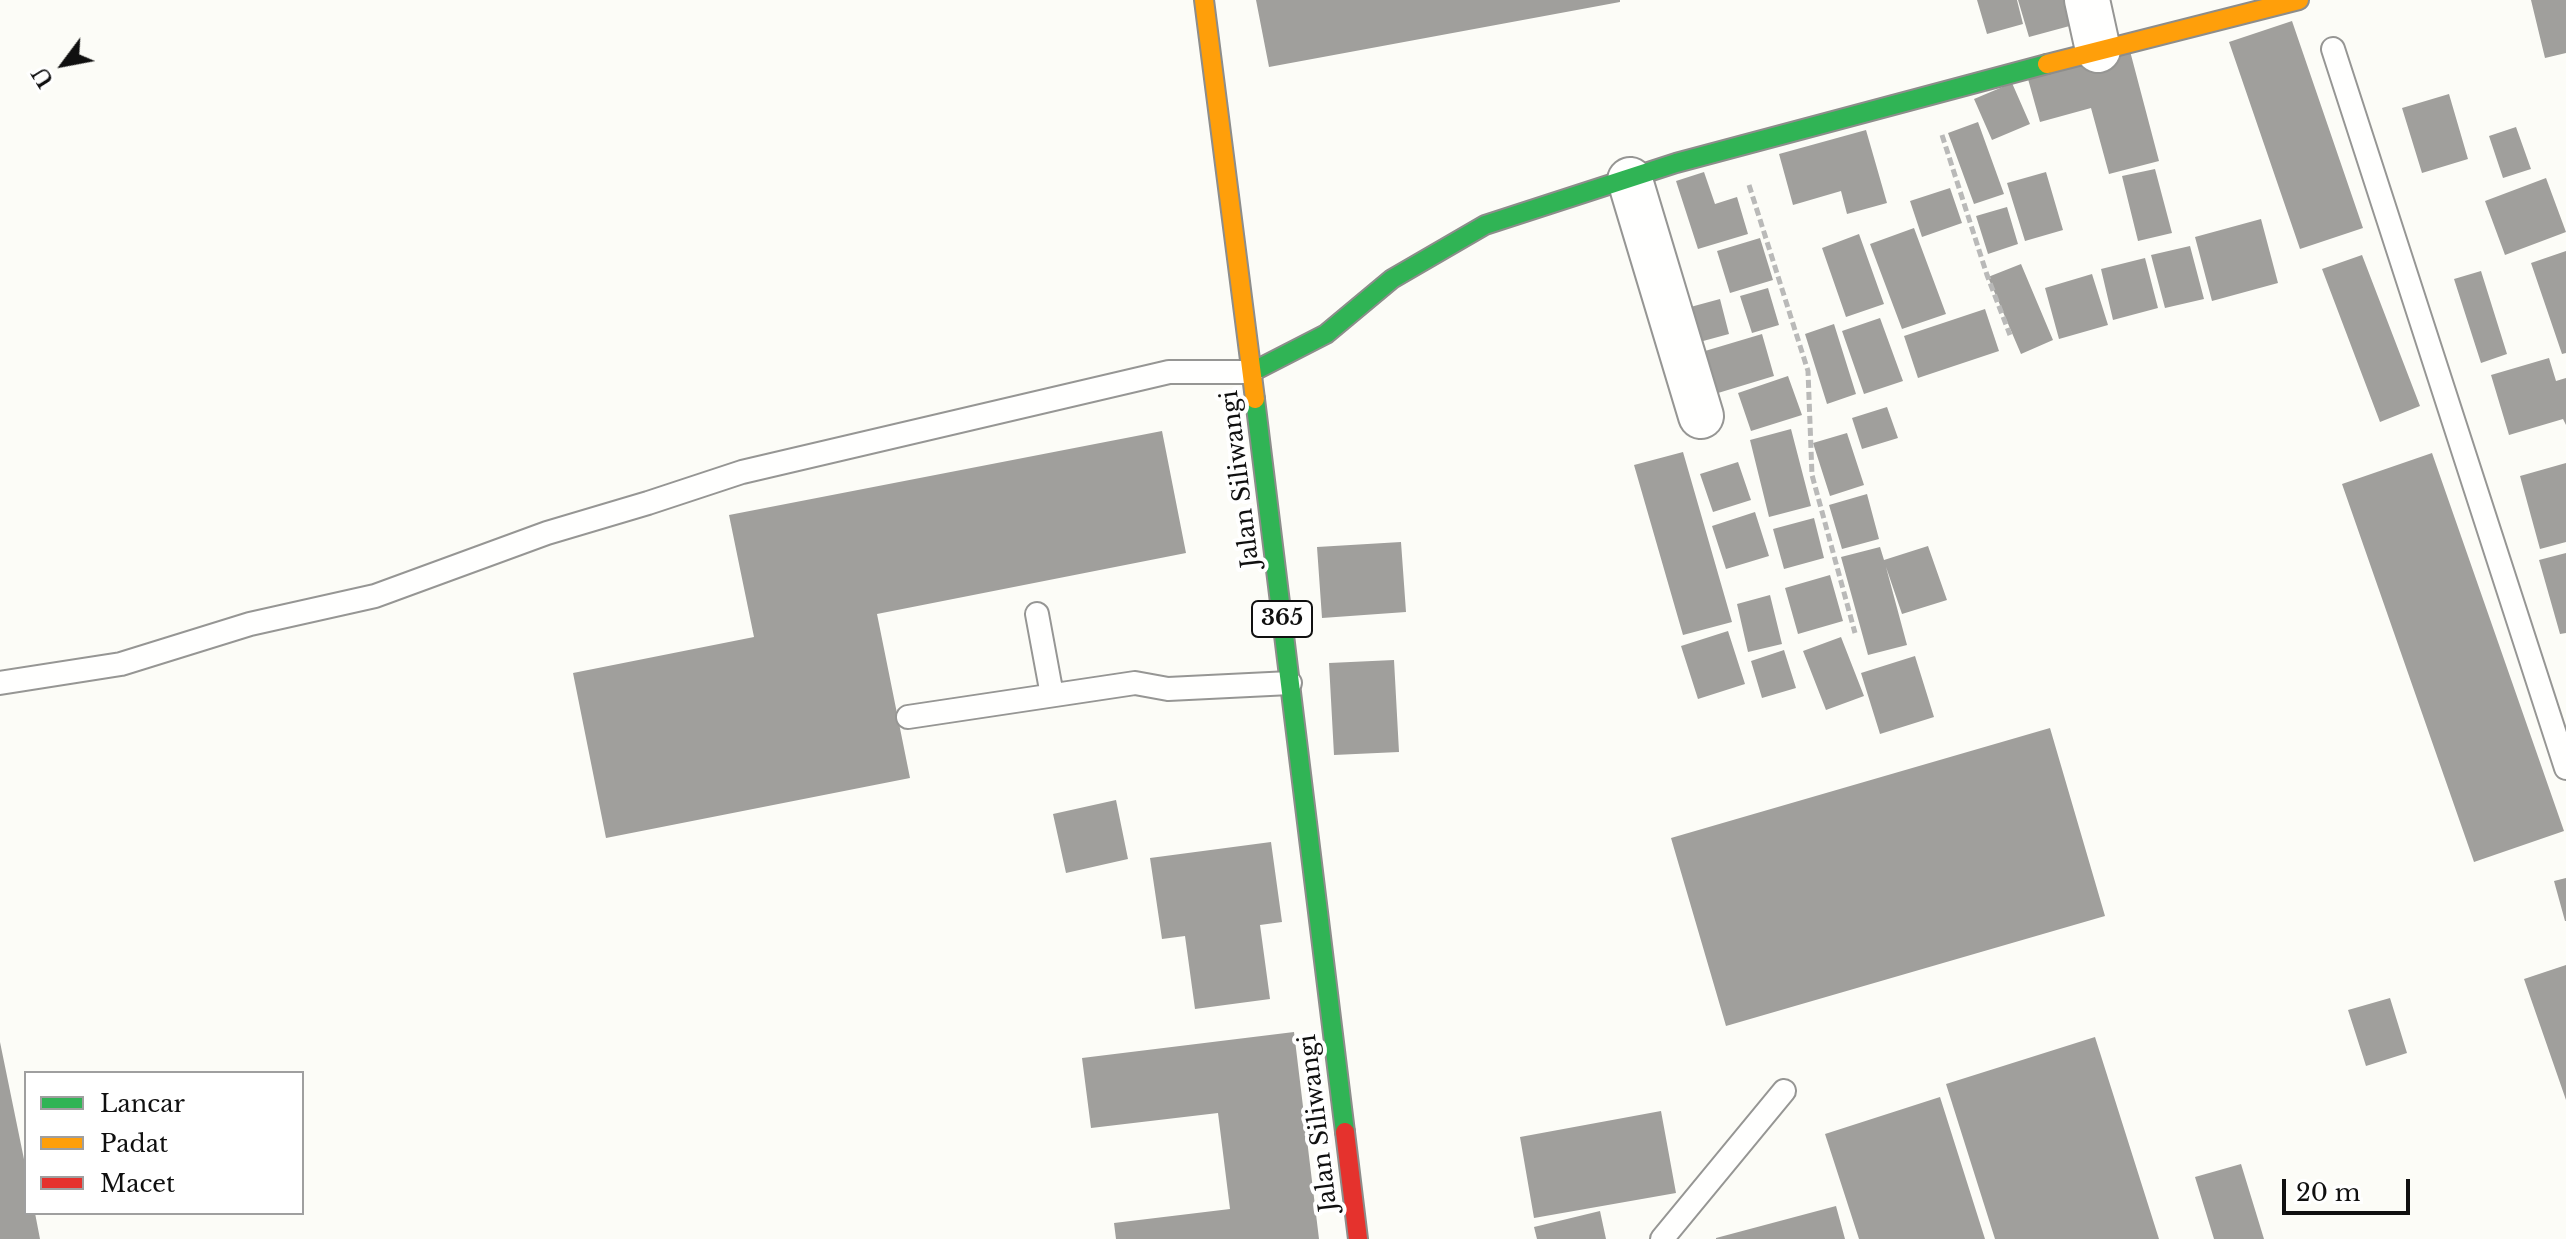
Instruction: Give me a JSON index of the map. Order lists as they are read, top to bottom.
{
  "streets": {
    "main road": ["Jalan Siliwangi", "365"]
  },
  "legend": ["Lancar", "Padat", "Macet"],
  "scale_bar": "20 m",
  "north": "bottom left"
}
